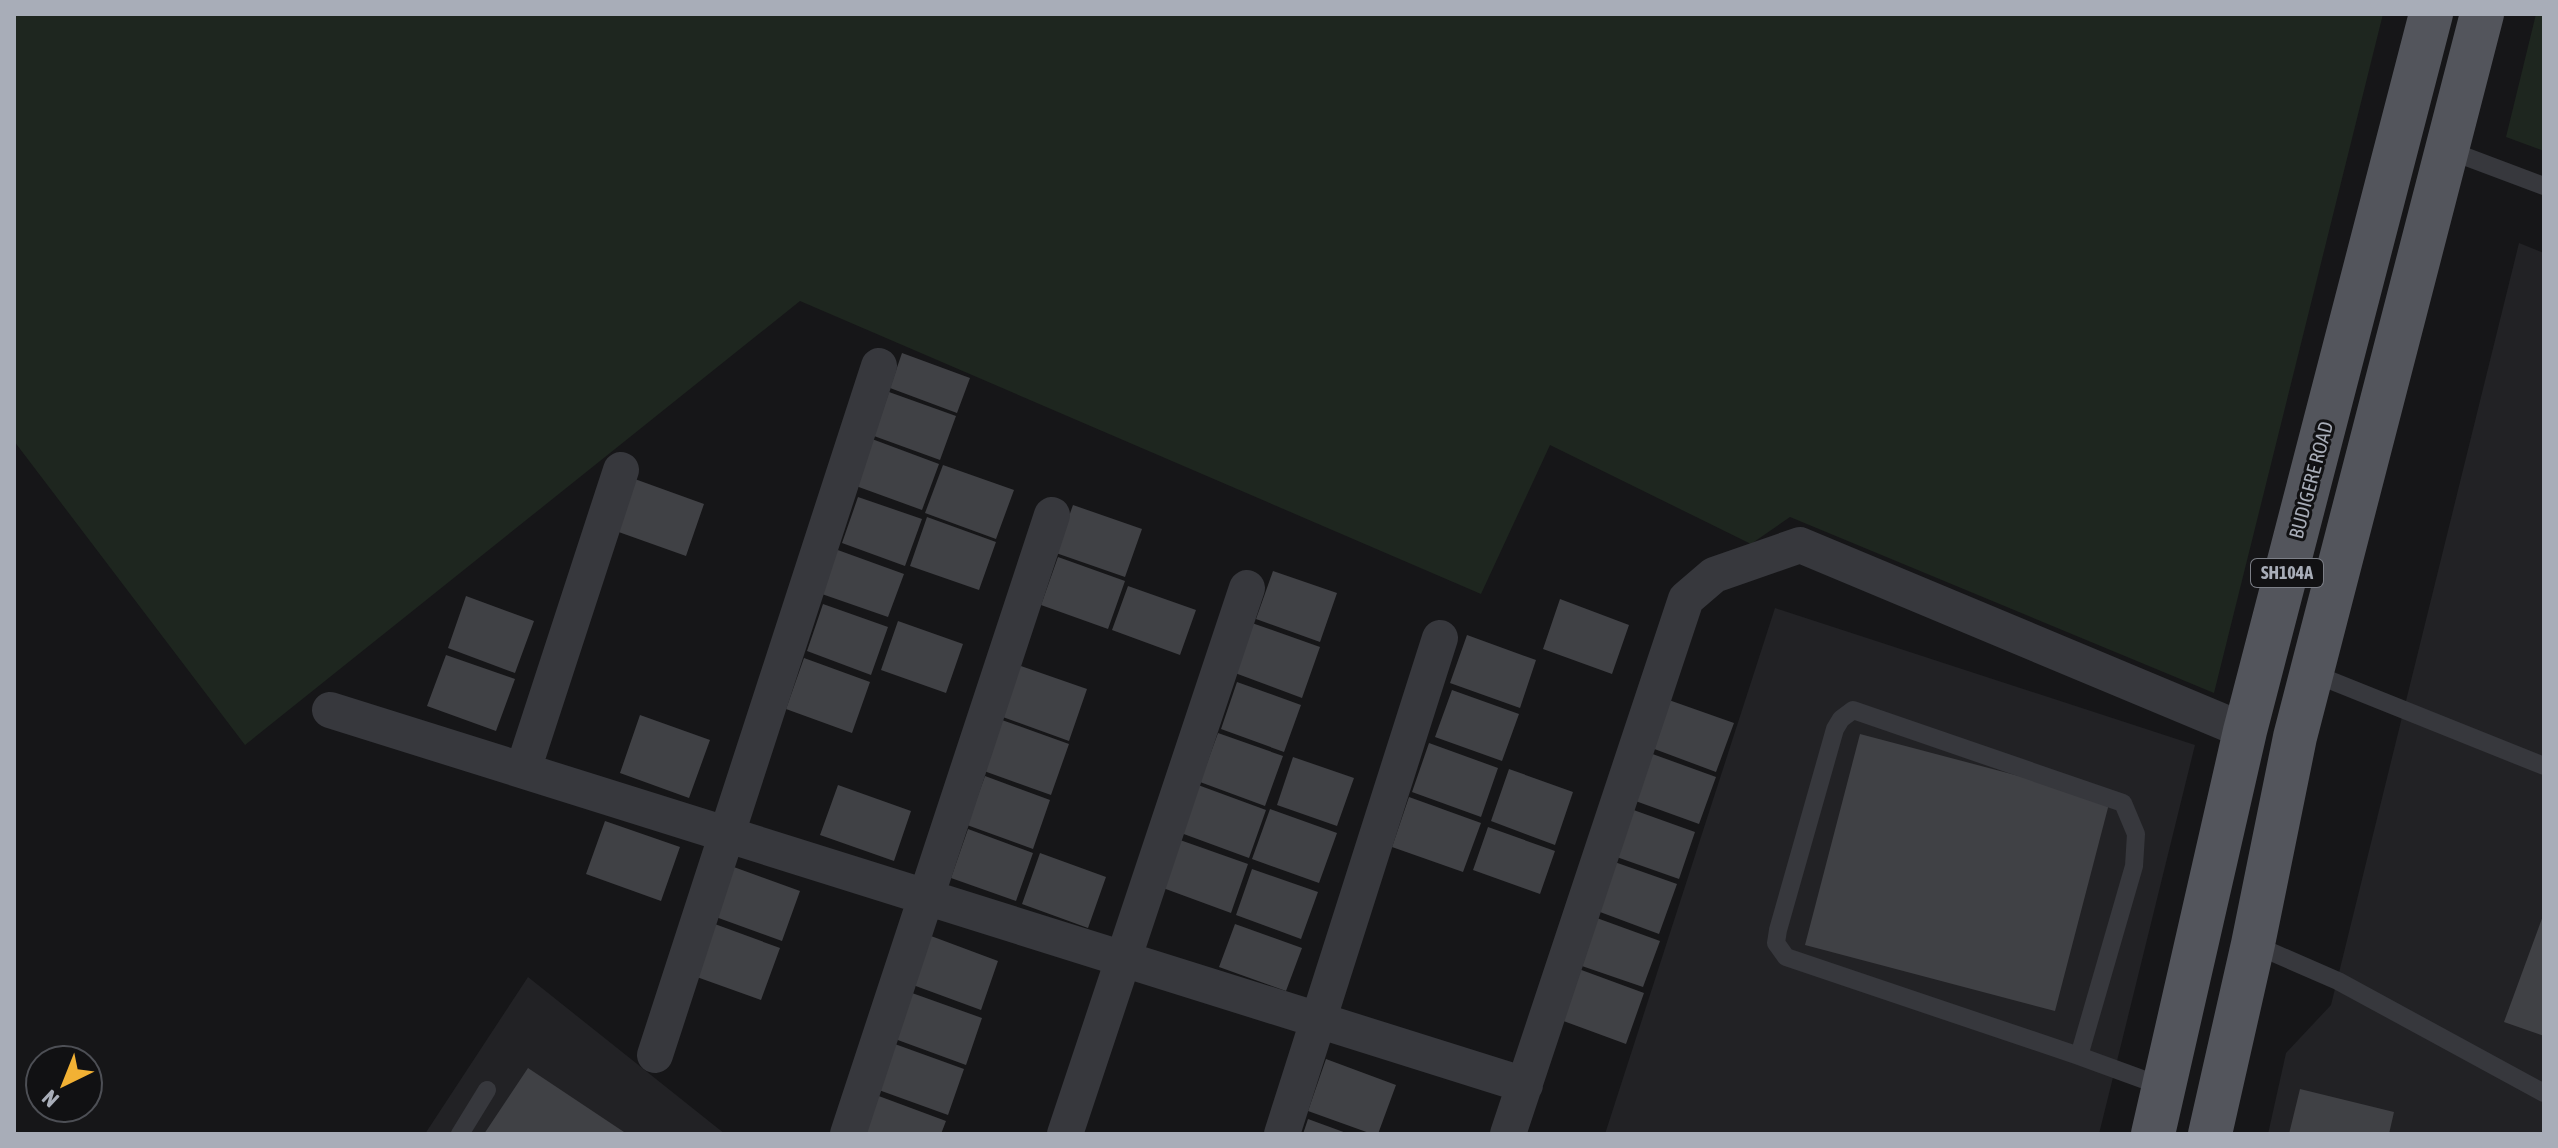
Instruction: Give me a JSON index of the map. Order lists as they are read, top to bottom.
{
  "streets": {
    "main road": ["BUDIGERE ROAD", "SH104A"]
  },
  "north": "bottom left"
}
